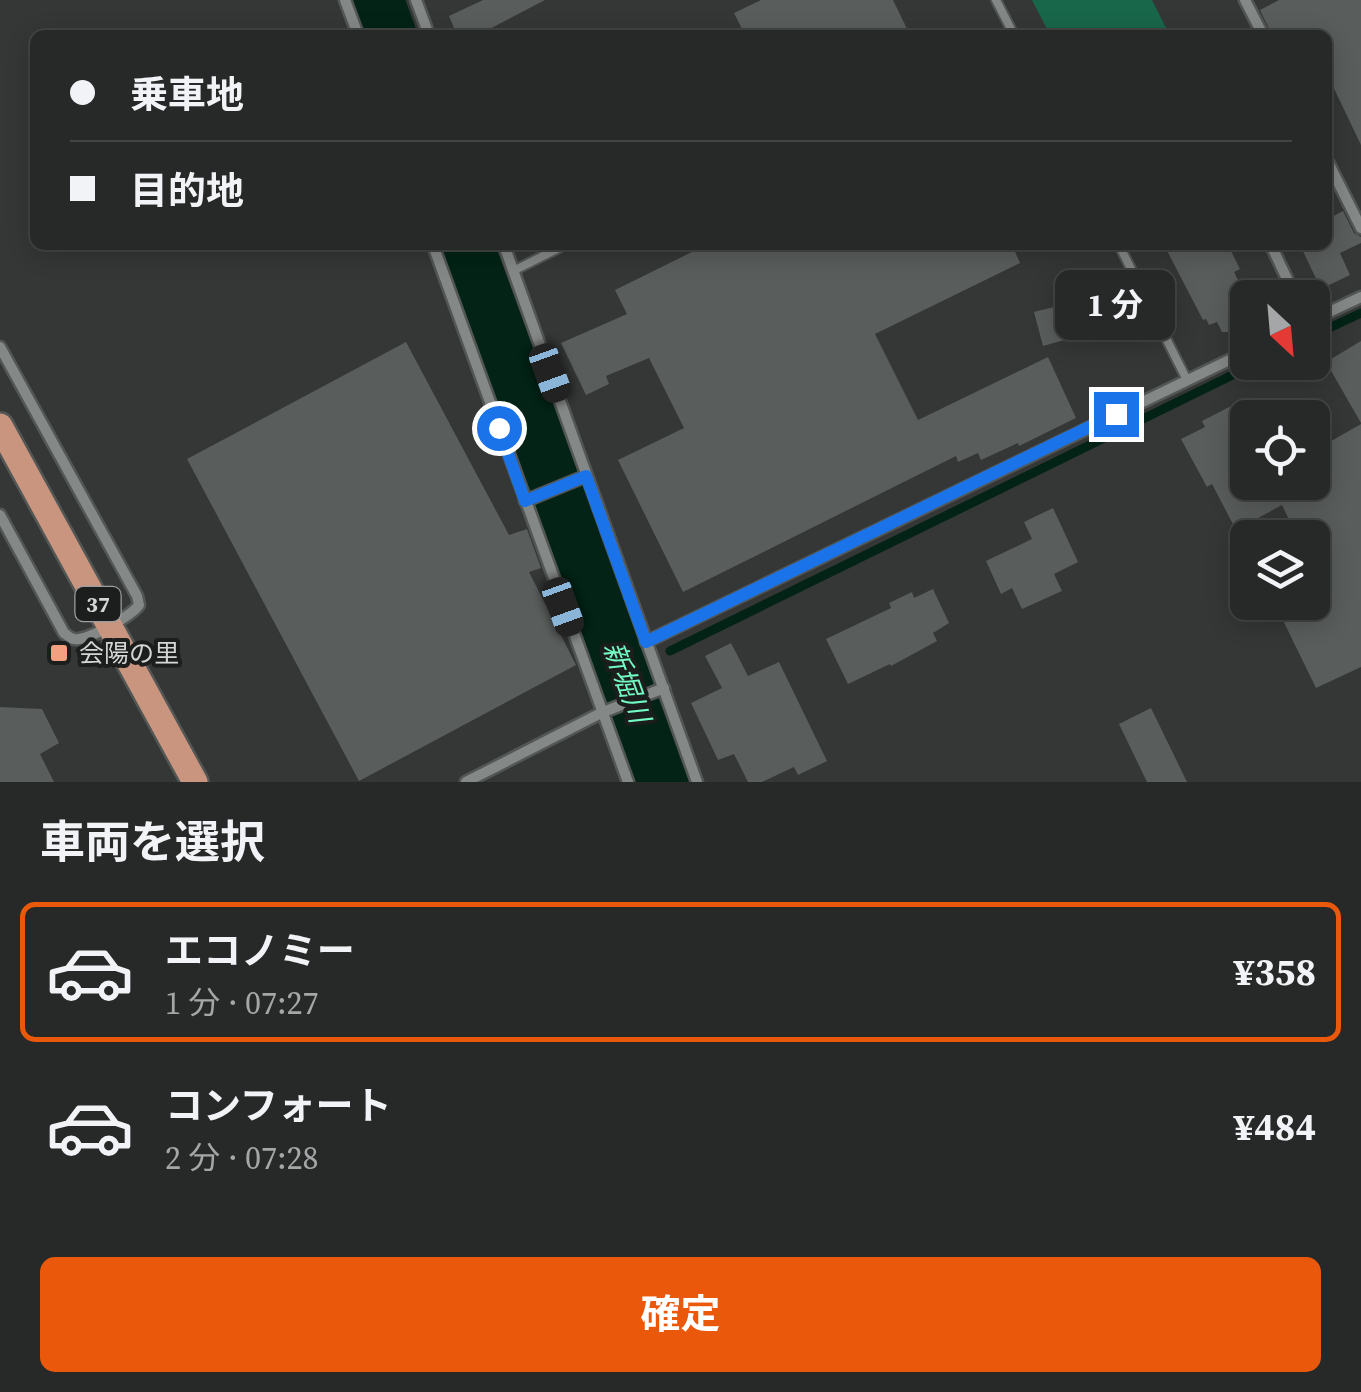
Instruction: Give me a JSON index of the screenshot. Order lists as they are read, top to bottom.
{
  "streets": {
    "main road": ["37"]
  },
  "water": ["新堀川"],
  "places": {
    "transit": ["会陽の里"]
  },
  "north": "bottom right",
  "page": {
    "banner": ["乗車地", "目的地"],
    "bubble": "1 分",
    "heading": "車両を選択",
    "list": [
      {
        "name": "エコノミー",
        "note": "1 分 · 07:27",
        "value": "¥358"
      },
      {
        "name": "コンフォート",
        "note": "2 分 · 07:28",
        "value": "¥484"
      }
    ],
    "buttons": "確定"
  }
}
